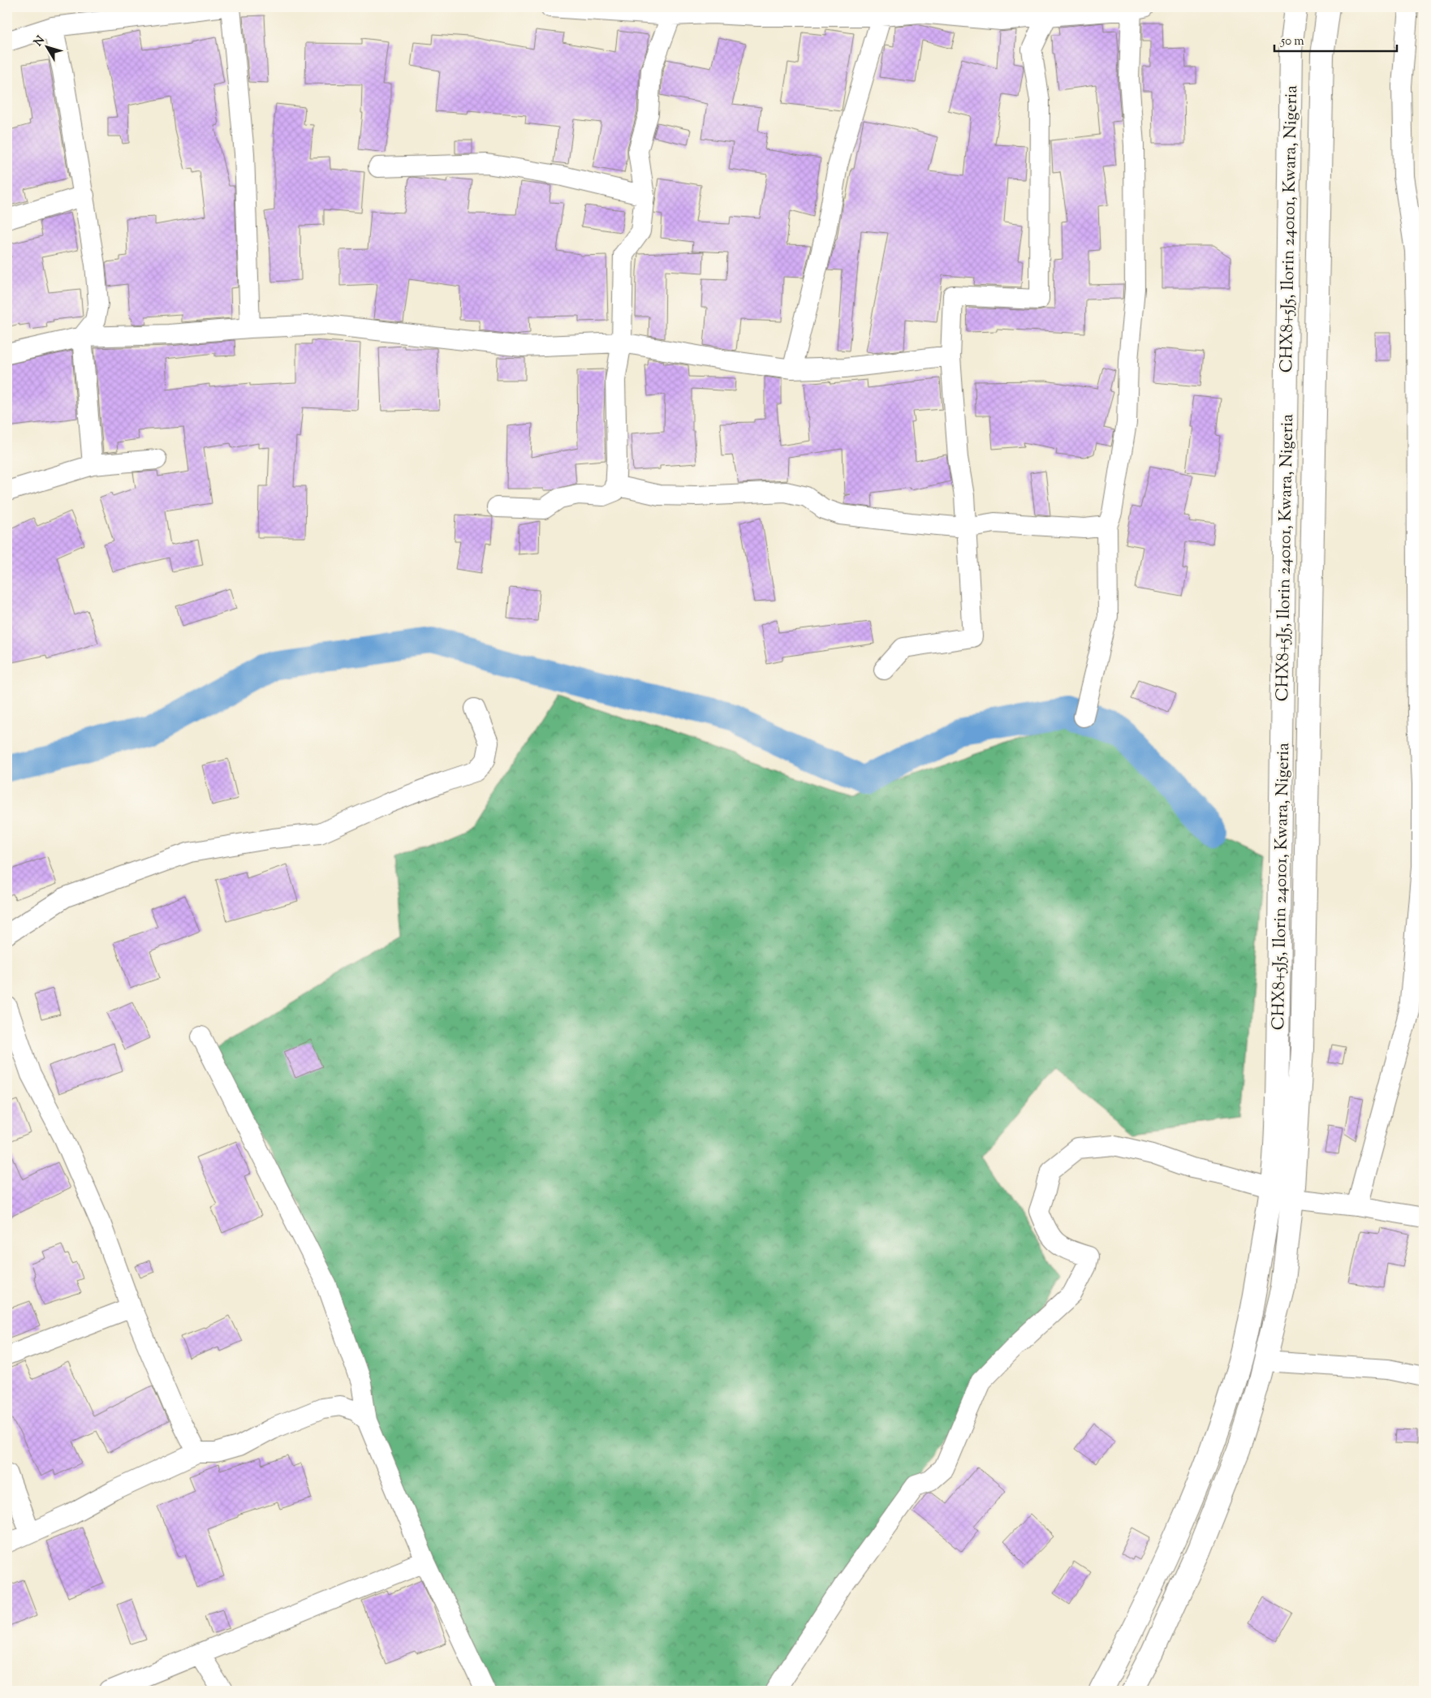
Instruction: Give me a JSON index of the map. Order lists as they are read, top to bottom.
{
  "streets": {
    "main road": ["CHX8+5J5, Ilorin 240101, Kwara, Nigeria"]
  },
  "scale_bar": "50 m",
  "north": "top left"
}
